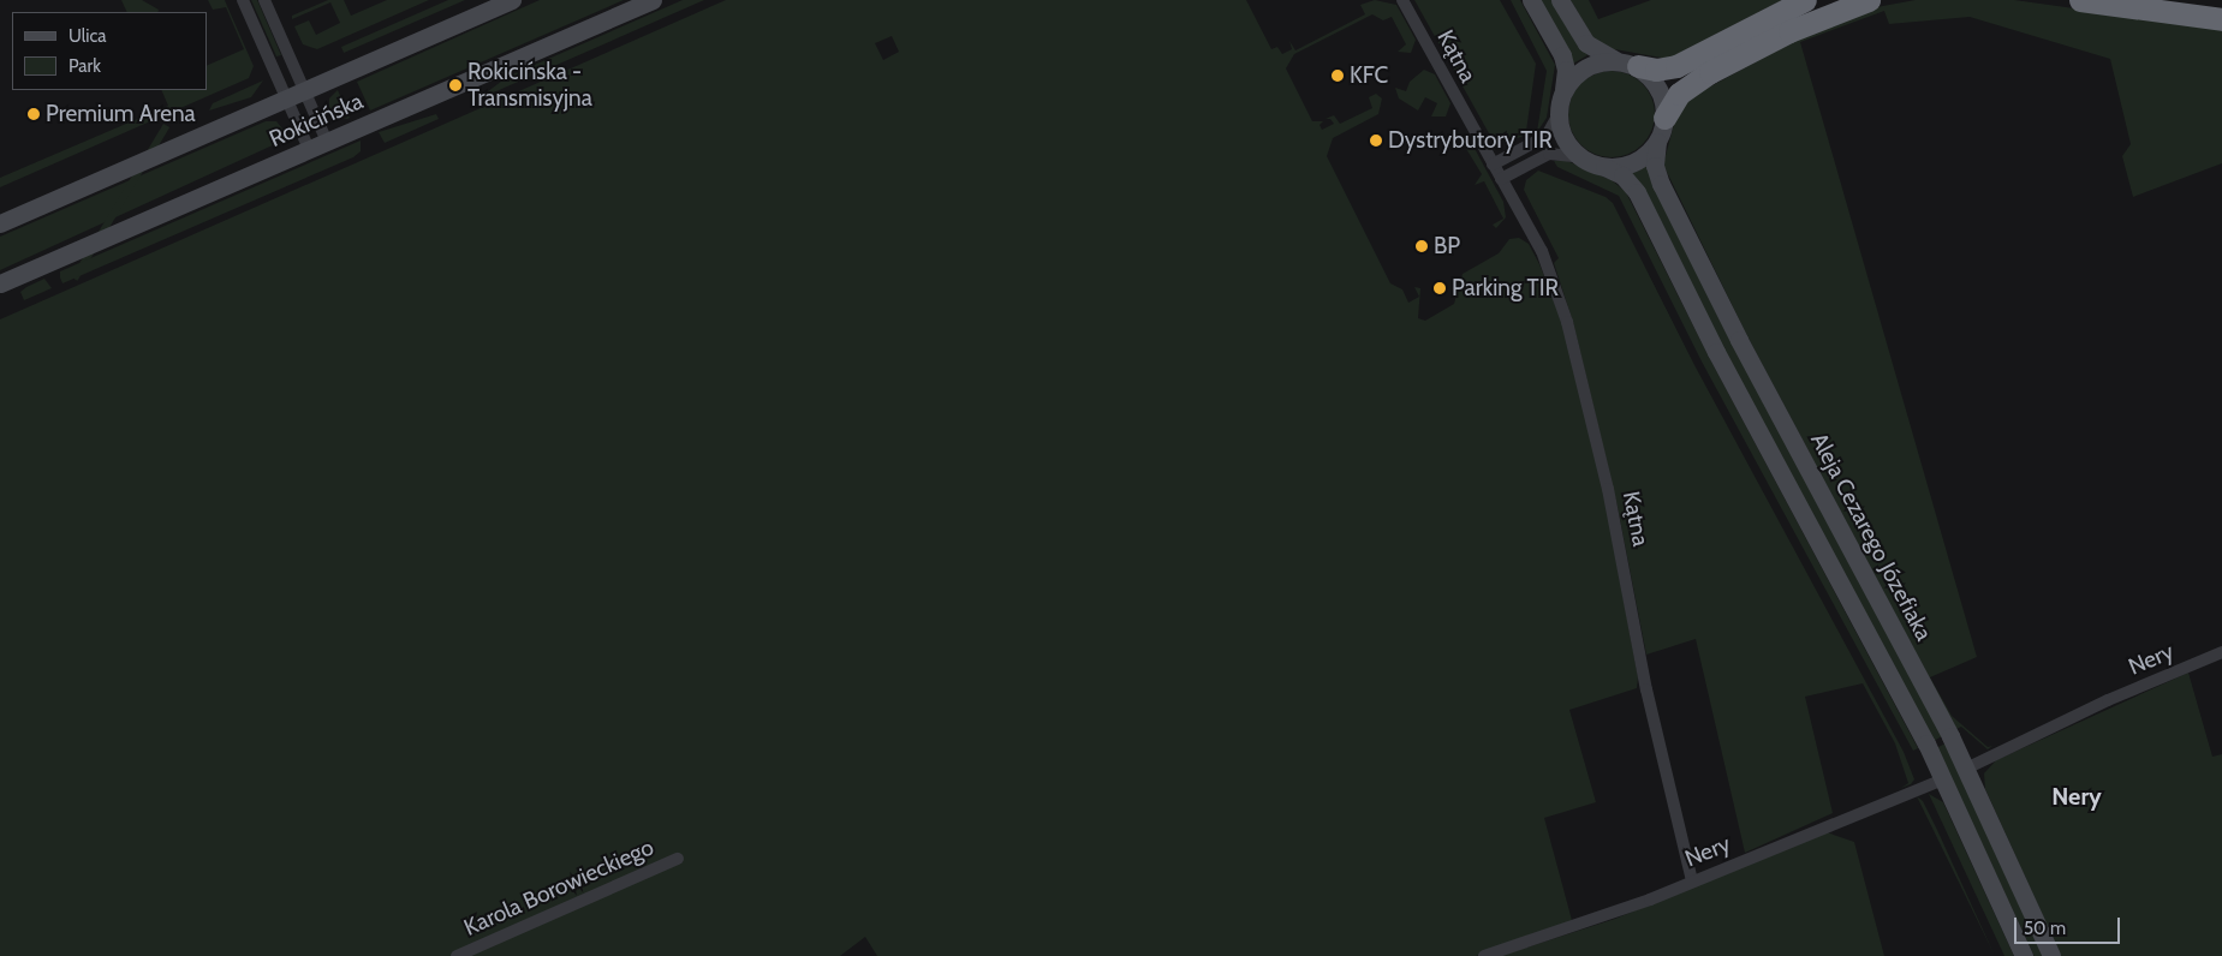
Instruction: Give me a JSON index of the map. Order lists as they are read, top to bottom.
{
  "streets": {
    "main road": ["Rokicińska", "Aleja Cezarego Józefiaka"],
    "street": ["Kątna", "Nery", "Karola Borowieckiego"]
  },
  "crossings": [
    ["Kątna", "Nery"],
    ["Aleja Cezarego Józefiaka", "Nery"]
  ],
  "districts": ["Nery"],
  "places": [
    "KFC",
    "Rokicińska - Transmisyjna",
    "Premium Arena",
    "Dystrybutory TIR",
    "BP",
    "Parking TIR"
  ],
  "legend": ["Ulica", "Park"],
  "scale_bar": "50 m"
}
